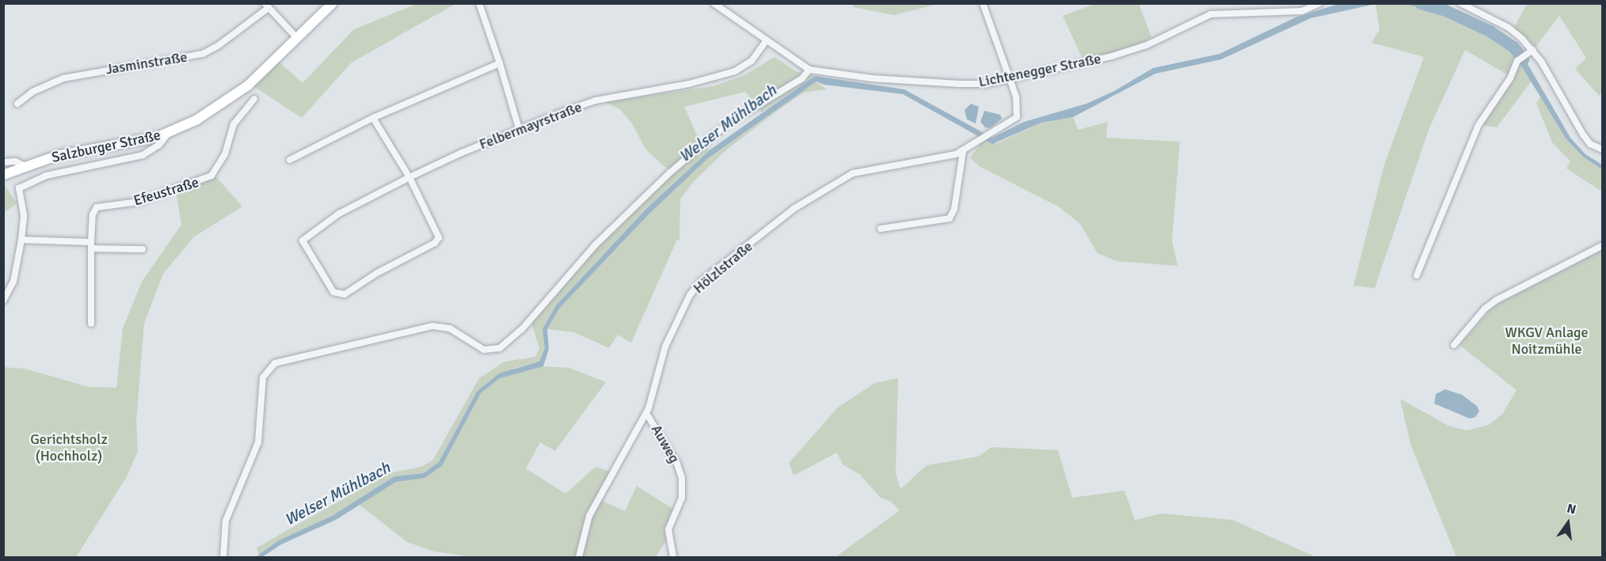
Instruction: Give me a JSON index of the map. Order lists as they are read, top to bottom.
{
  "streets": {
    "main road": ["Salzburger Straße"],
    "street": [
      "Jasminstraße",
      "Lichtenegger Straße",
      "Felbermayrstraße",
      "Efeustraße",
      "Hölzlstraße",
      "Auweg"
    ]
  },
  "crossings": [
    ["Lichtenegger Straße", "Felbermayrstraße"],
    ["Lichtenegger Straße", "Hölzlstraße"],
    ["Hölzlstraße", "Auweg"]
  ],
  "water": ["Welser Mühlbach"],
  "parks": ["WKGV Anlage Noitzmühle", "Gerichtsholz (Hochholz)"],
  "north": "top"
}
